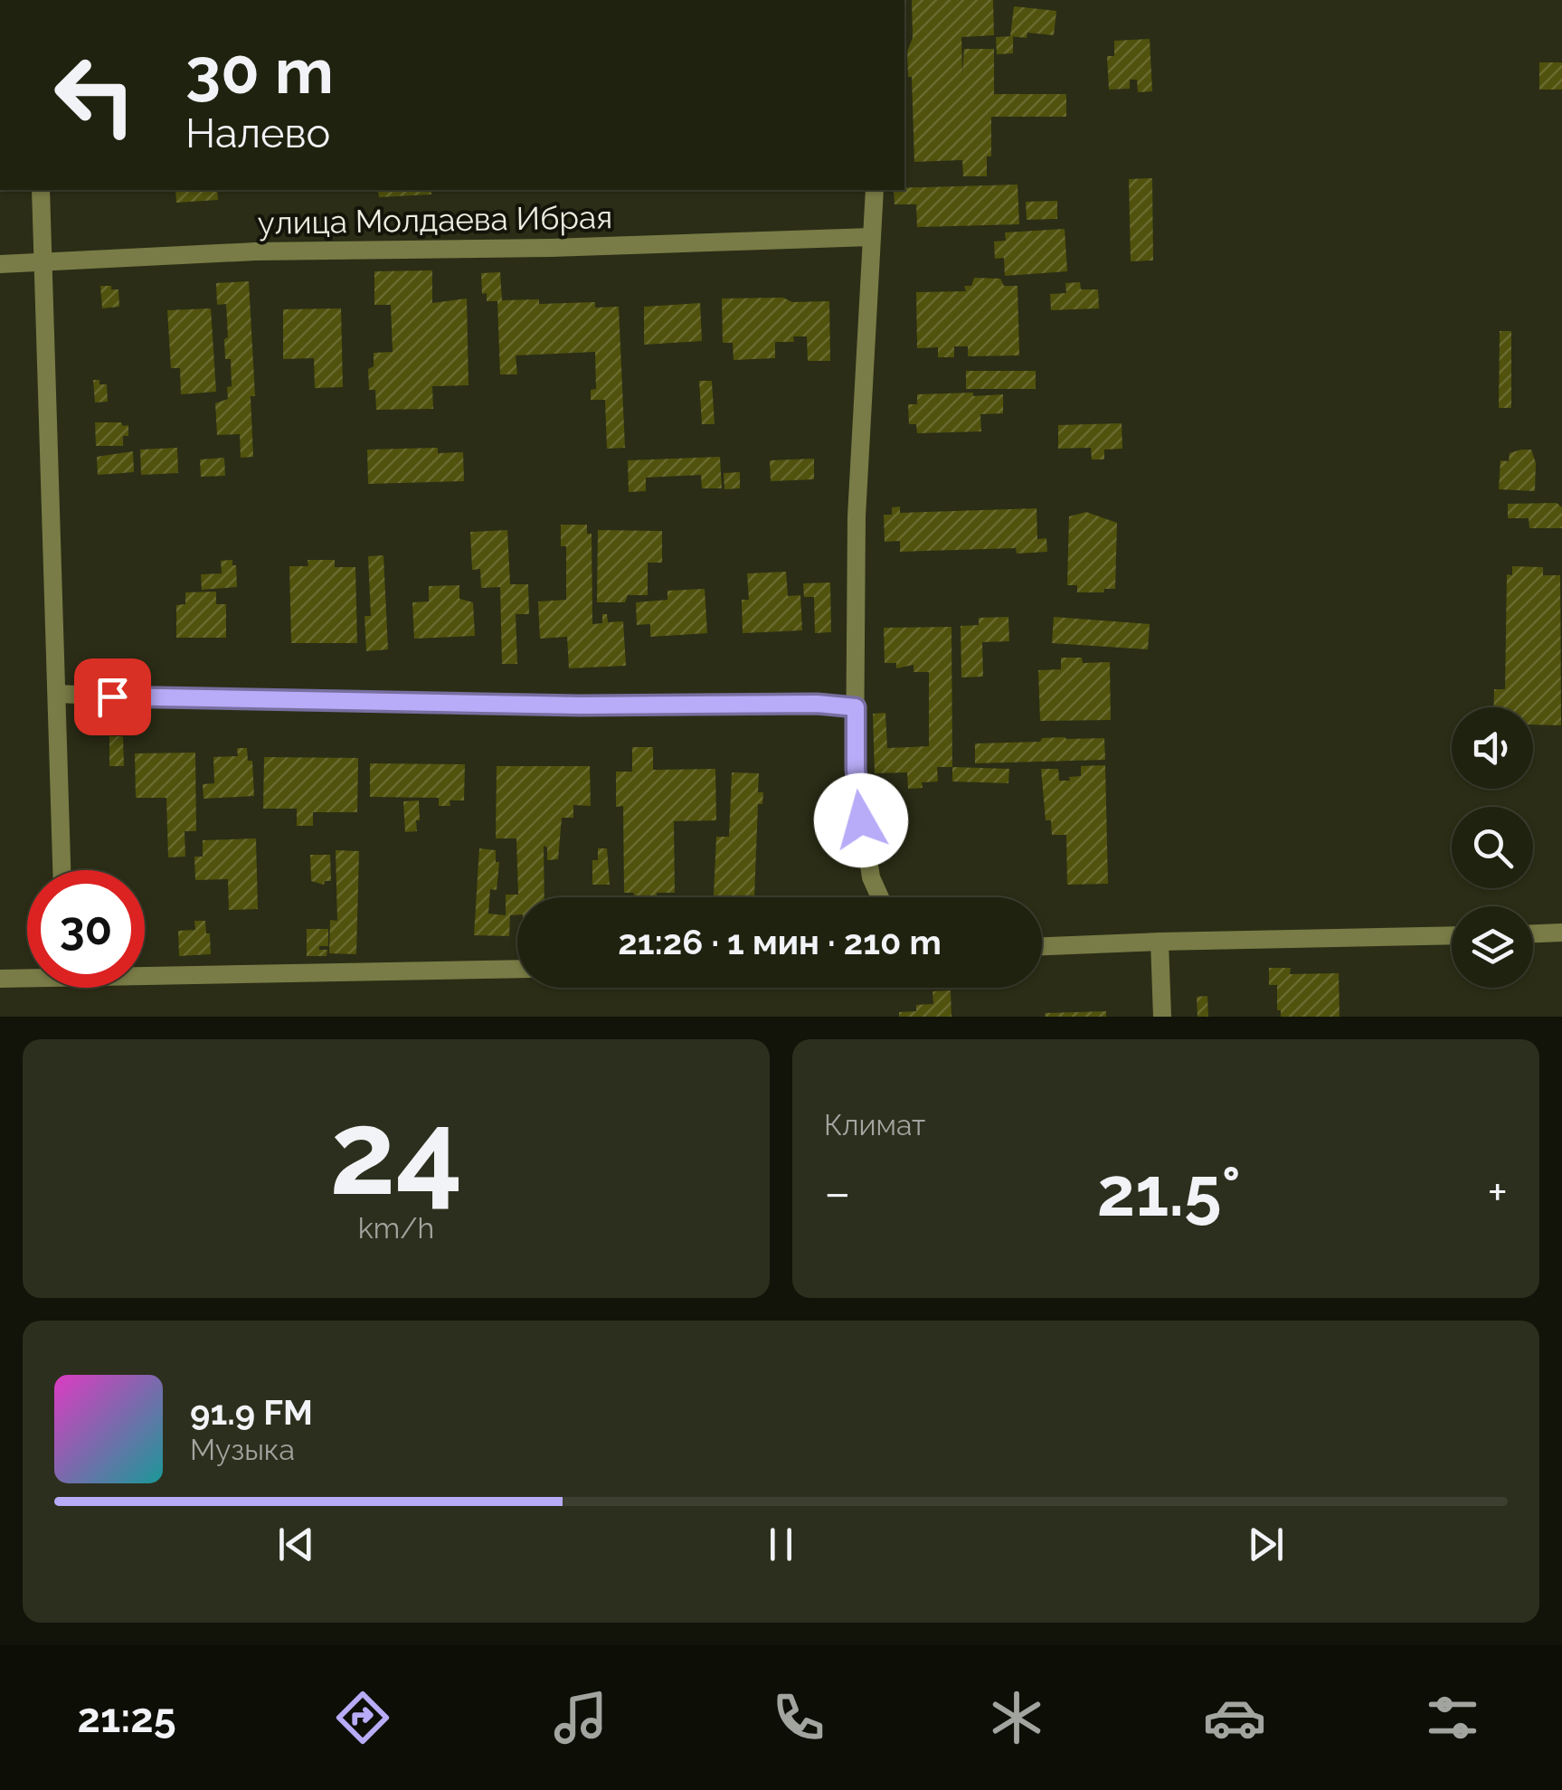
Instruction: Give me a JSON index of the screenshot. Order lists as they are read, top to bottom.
{
  "streets": {
    "street": ["улица Молдаева Ибрая"]
  },
  "page": {
    "turn": ["30 m", "Налево"],
    "limit": "30",
    "trip": "21:26 · 1 мин · 210 m",
    "tile": [
      ["24", "km/h"],
      "Климат"
    ],
    "heat": ["−", "21.5°", "+"],
    "song": ["91.9 FM", "Музыка"],
    "tabs": "21:25"
  }
}
